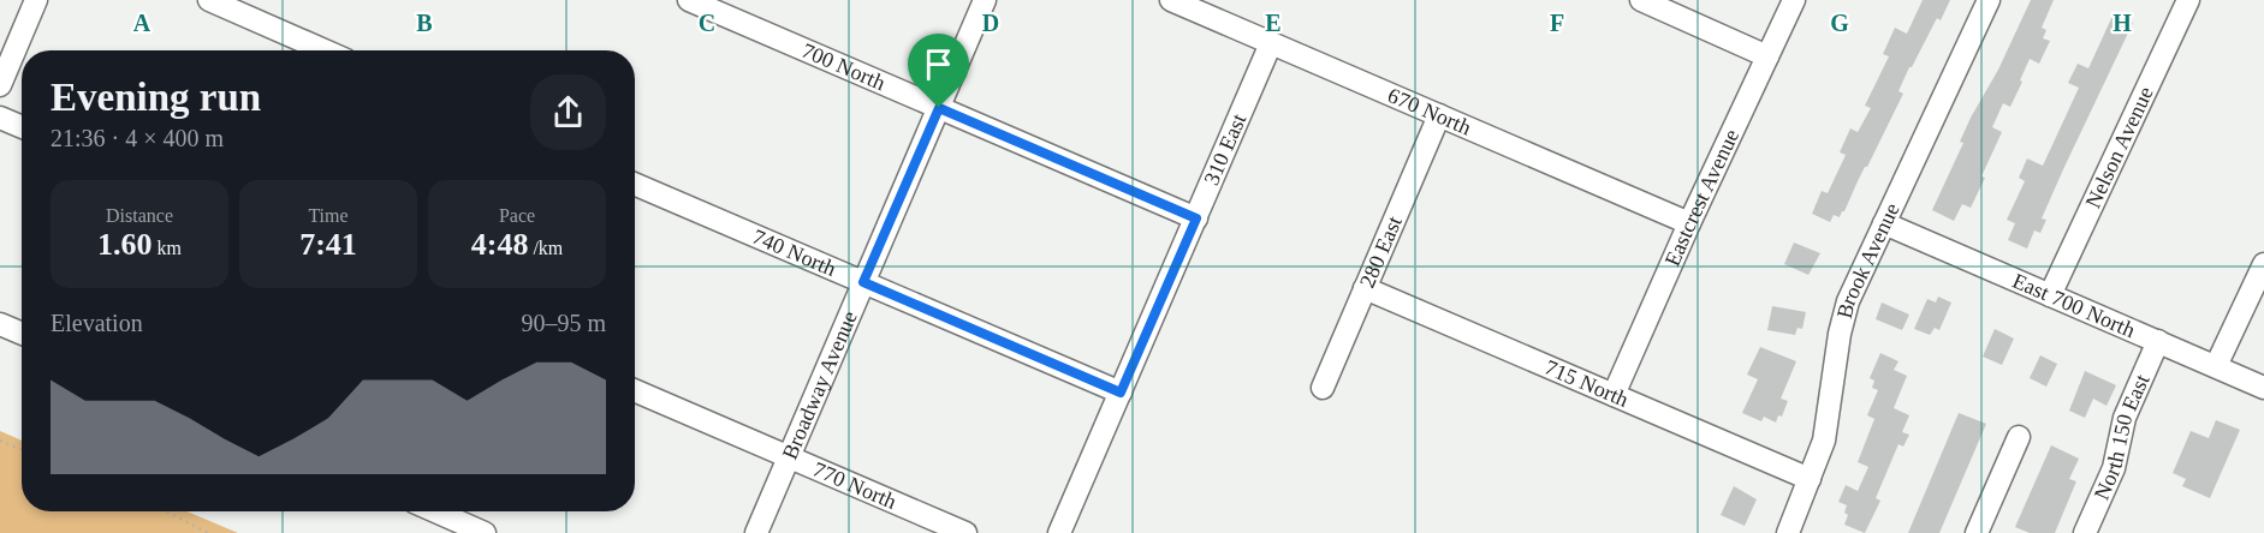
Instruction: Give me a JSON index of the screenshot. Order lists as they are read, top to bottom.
{
  "streets": {
    "street": [
      "700 North",
      "670 North",
      "Nelson Avenue",
      "310 East",
      "Eastcrest Avenue",
      "280 East",
      "740 North",
      "Brook Avenue",
      "East 700 North",
      "715 North",
      "Broadway Avenue",
      "North 150 East",
      "770 North"
    ]
  },
  "crossings": [
    ["700 North", "310 East"],
    ["700 North", "Broadway Avenue"],
    ["670 North", "310 East"],
    ["670 North", "Eastcrest Avenue"],
    ["670 North", "280 East"],
    ["Nelson Avenue", "East 700 North"],
    ["310 East", "740 North"],
    ["Eastcrest Avenue", "715 North"],
    ["280 East", "715 North"],
    ["740 North", "Broadway Avenue"],
    ["Brook Avenue", "East 700 North"],
    ["Brook Avenue", "715 North"],
    ["East 700 North", "North 150 East"],
    ["Broadway Avenue", "770 North"]
  ],
  "page": {
    "heading": ["Evening run", "21:36 · 4 × 400 m"],
    "stats": [
      ["Distance", "1.60 km"],
      ["Time", "7:41"],
      ["Pace", "4:48 /km"]
    ],
    "chart": ["Elevation", "90–95 m"]
  },
  "grid": {
    "columns": [
      "A",
      "B",
      "C",
      "D",
      "E",
      "F",
      "G",
      "H"
    ]
  }
}
